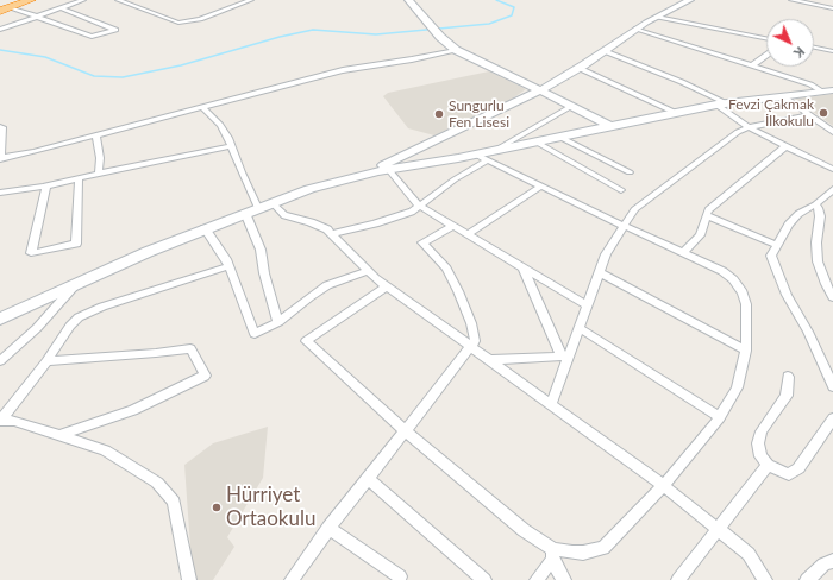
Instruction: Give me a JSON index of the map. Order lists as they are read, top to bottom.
{
  "places": ["Fevzi Çakmak İlkokulu", "Sungurlu Fen Lisesi", "Hürriyet Ortaokulu"],
  "north": "bottom right"
}
